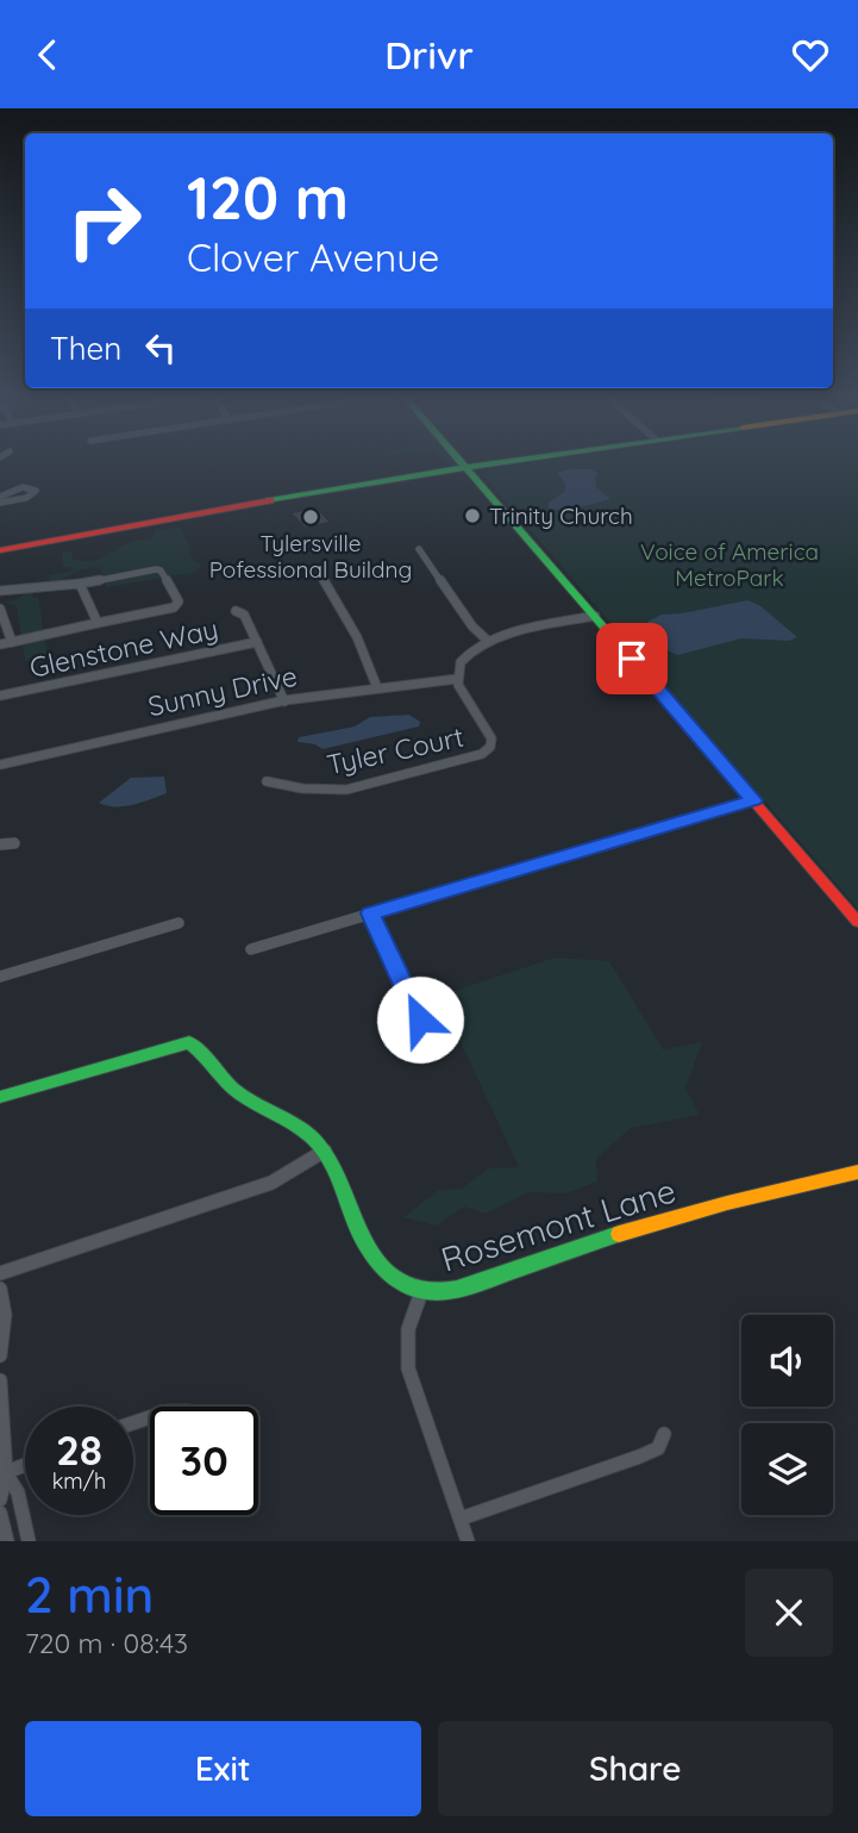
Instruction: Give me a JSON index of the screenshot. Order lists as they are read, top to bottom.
{
  "streets": {
    "main road": ["Rosemont Lane"],
    "street": ["Glenstone Way", "Sunny Drive", "Tyler Court"]
  },
  "crossings": [
    ["Sunny Drive", "Tyler Court"]
  ],
  "parks": ["Voice of America MetroPark"],
  "places": ["Trinity Church", "Tylersville Pofessional Buildng"],
  "page": {
    "header": "Drivr",
    "turn": ["120 m", "Clover Avenue"],
    "then": "Then",
    "speed": "28 km/h",
    "limit": "30",
    "heading": ["2 min", "720 m · 08:43"],
    "buttons": ["Exit", "Share"]
  }
}
